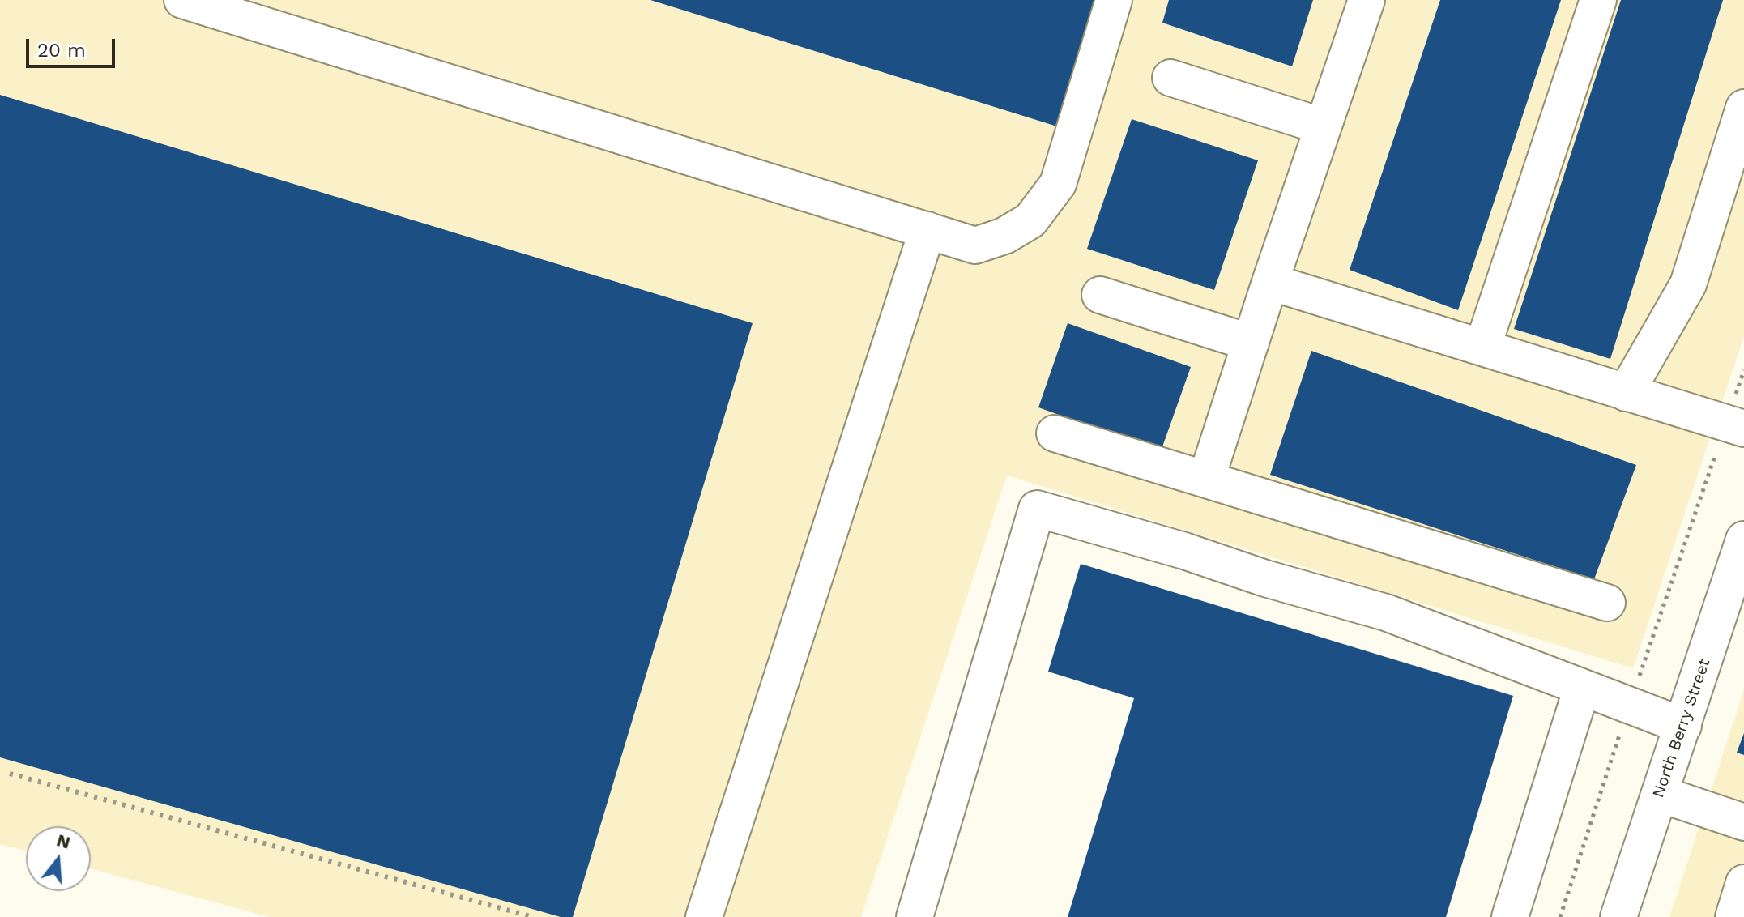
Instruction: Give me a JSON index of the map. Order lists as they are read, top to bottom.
{
  "streets": {
    "street": ["North Berry Street"]
  },
  "scale_bar": "20 m",
  "north": "top"
}
